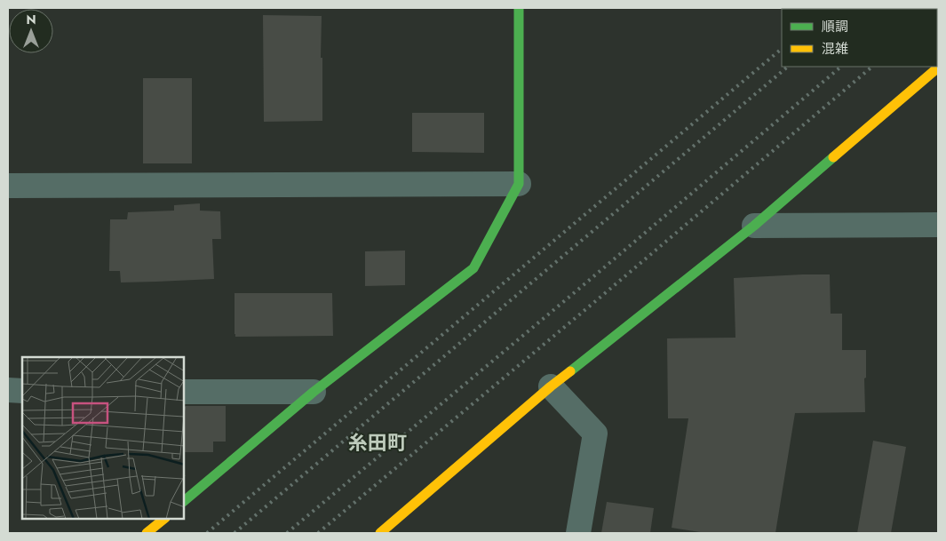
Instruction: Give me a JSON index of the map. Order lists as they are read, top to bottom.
{
  "districts": ["糸田町"],
  "legend": ["順調", "混雑"],
  "north": "top"
}
